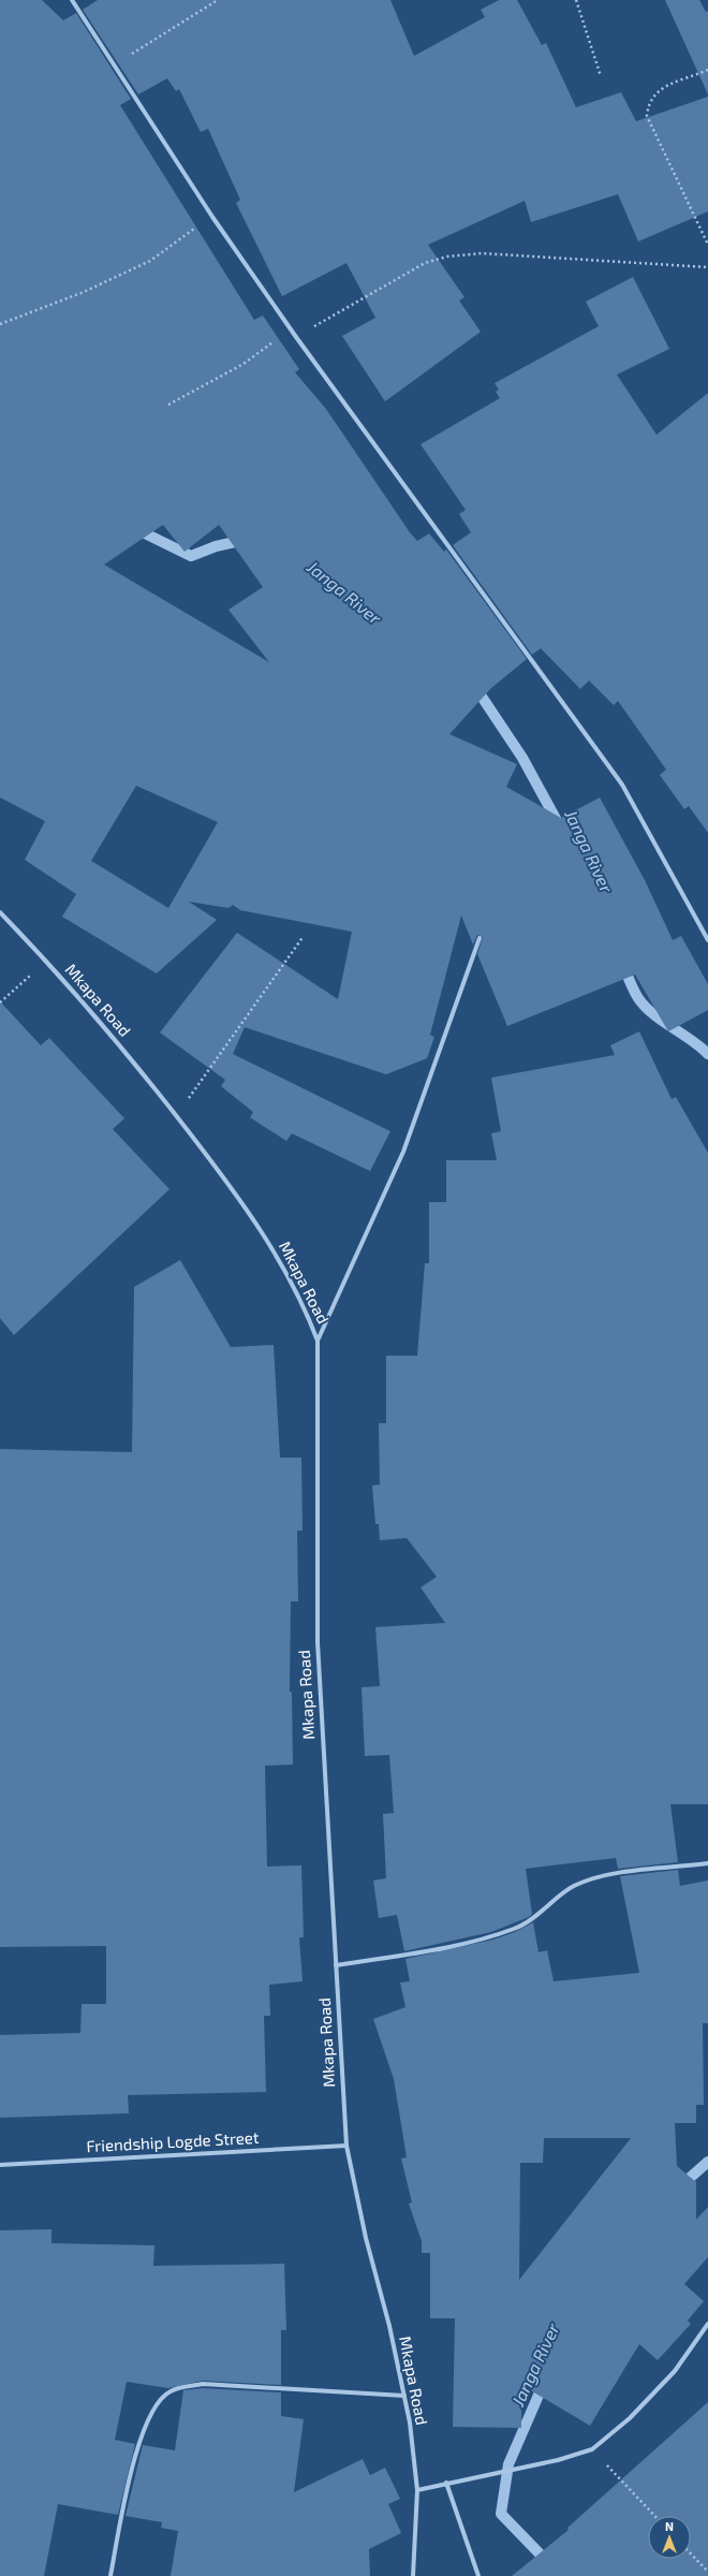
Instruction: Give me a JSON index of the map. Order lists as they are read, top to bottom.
{
  "streets": {
    "street": ["Mkapa Road", "Friendship Logde Street"]
  },
  "crossings": [
    ["Mkapa Road", "Friendship Logde Street"]
  ],
  "water": ["Janga River"],
  "north": "top"
}
